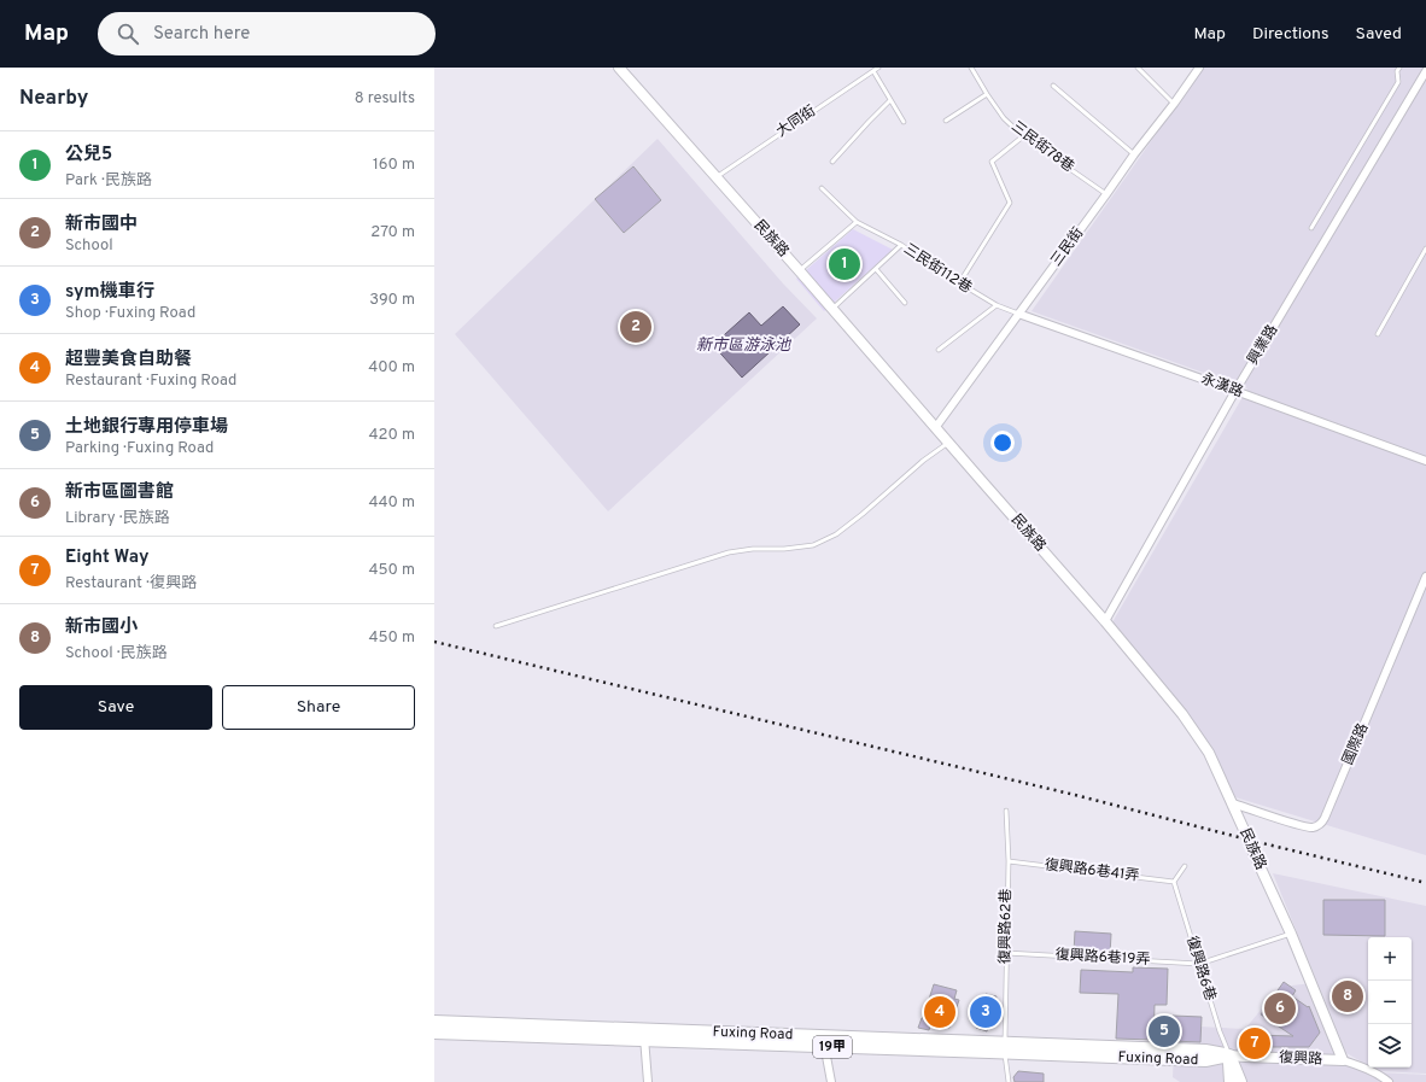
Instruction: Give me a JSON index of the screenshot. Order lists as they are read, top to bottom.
{
  "streets": {
    "main road": ["Fuxing Road", "19甲"],
    "street": [
      "民族路",
      "三民街",
      "興業路",
      "永漢路",
      "國際路",
      "復興路"
    ],
    "lane": [
      "大同街",
      "三民街78巷",
      "三民街112巷",
      "復興路6巷41弄",
      "復興路62巷",
      "復興路6巷19弄",
      "復興路6巷"
    ]
  },
  "crossings": [
    ["大同街", "民族路"],
    ["三民街78巷", "三民街"],
    ["民族路", "三民街"],
    ["民族路", "興業路"],
    ["民族路", "國際路"],
    ["民族路", "復興路"],
    ["三民街", "三民街112巷"],
    ["三民街", "永漢路"],
    ["三民街112巷", "永漢路"],
    ["興業路", "永漢路"],
    ["復興路6巷41弄", "復興路62巷"],
    ["復興路6巷41弄", "復興路6巷"],
    ["復興路62巷", "復興路6巷19弄"],
    ["復興路62巷", "Fuxing Road"],
    ["復興路6巷19弄", "復興路6巷"],
    ["復興路6巷", "Fuxing Road"],
    ["復興路6巷", "復興路"],
    ["Fuxing Road", "復興路"]
  ],
  "water": ["新市區游泳池"],
  "page": {
    "header": "Map",
    "search": "Search here",
    "nav": ["Map", "Directions", "Saved"],
    "heading": ["Nearby", "8 results"],
    "list": [
      {
        "mark": "1",
        "name": "公兒5",
        "note": "Park · 民族路",
        "value": "160 m"
      },
      {
        "mark": "2",
        "name": "新市國中",
        "note": "School",
        "value": "270 m"
      },
      {
        "mark": "3",
        "name": "sym機車行",
        "note": "Shop · Fuxing Road",
        "value": "390 m"
      },
      {
        "mark": "4",
        "name": "超豐美食自助餐",
        "note": "Restaurant · Fuxing Road",
        "value": "400 m"
      },
      {
        "mark": "5",
        "name": "土地銀行專用停車場",
        "note": "Parking · Fuxing Road",
        "value": "420 m"
      },
      {
        "mark": "6",
        "name": "新市區圖書館",
        "note": "Library · 民族路",
        "value": "440 m"
      },
      {
        "mark": "7",
        "name": "Eight Way",
        "note": "Restaurant · 復興路",
        "value": "450 m"
      },
      {
        "mark": "8",
        "name": "新市國小",
        "note": "School · 民族路",
        "value": "450 m"
      }
    ],
    "pins": [
      "1",
      "2",
      "8",
      "6",
      "3",
      "4",
      "5",
      "7"
    ],
    "buttons": ["Save", "Share"],
    "map_buttons": ["+", "−"]
  }
}
